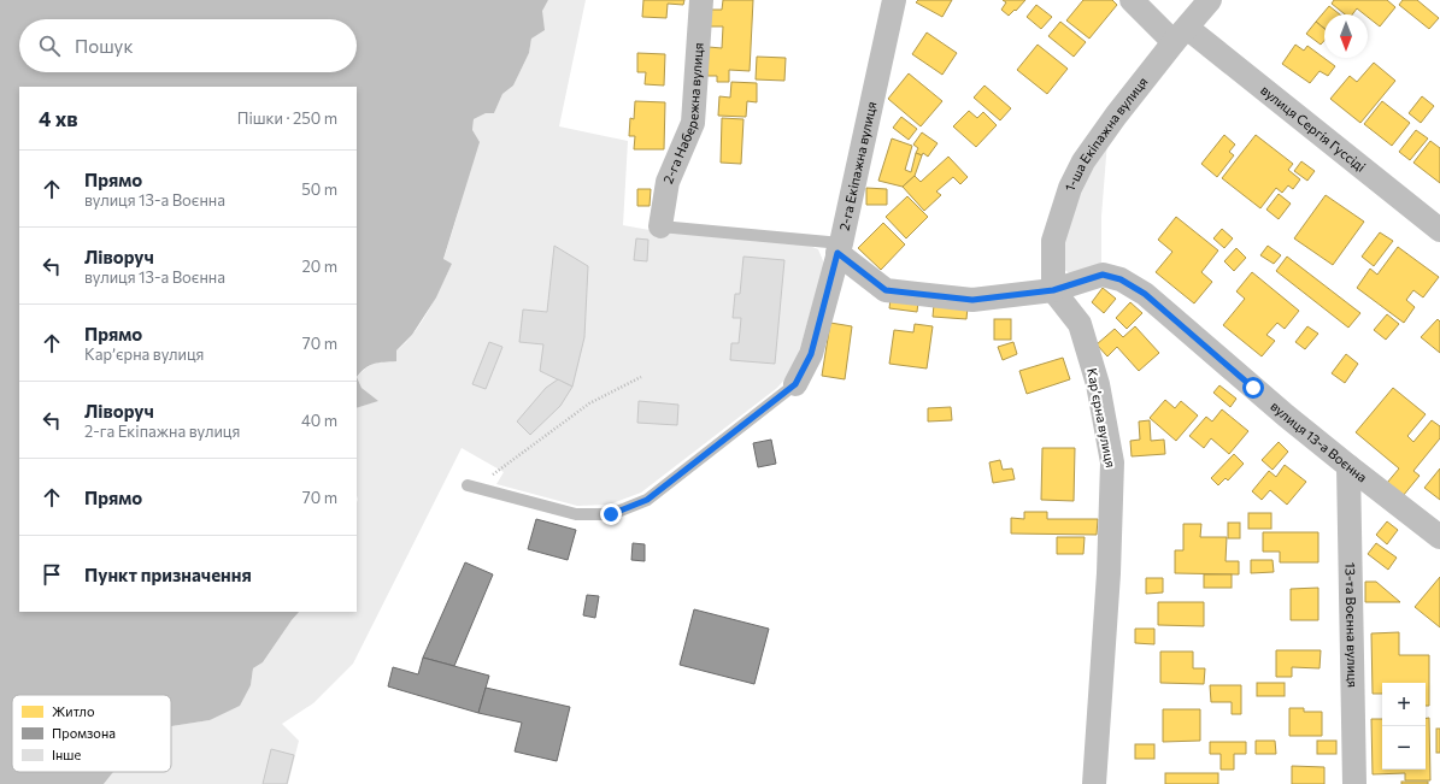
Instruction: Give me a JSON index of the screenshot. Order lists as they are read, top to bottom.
{
  "streets": {
    "street": [
      "2-га Набережна вулиця",
      "вулиця Сергія Гуссіді",
      "1-ша Екіпажна вулиця",
      "2-га Екіпажна вулиця",
      "Карʼєрна вулиця",
      "вулиця 13-а Воєнна",
      "13-та Воєнна вулиця"
    ]
  },
  "crossings": [
    ["вулиця Сергія Гуссіді", "1-ша Екіпажна вулиця"],
    ["1-ша Екіпажна вулиця", "Карʼєрна вулиця"],
    ["1-ша Екіпажна вулиця", "вулиця 13-а Воєнна"],
    ["Карʼєрна вулиця", "вулиця 13-а Воєнна"],
    ["вулиця 13-а Воєнна", "13-та Воєнна вулиця"]
  ],
  "legend": ["Житло", "Промзона", "Інше"],
  "north": "bottom",
  "page": {
    "search": "Пошук",
    "heading": ["4 хв", "Пішки · 250 m"],
    "list": [
      ["Прямо", "вулиця 13-а Воєнна", "50 m"],
      ["Ліворуч", "вулиця 13-а Воєнна", "20 m"],
      ["Прямо", "Карʼєрна вулиця", "70 m"],
      ["Ліворуч", "2-га Екіпажна вулиця", "40 m"],
      ["Прямо", "70 m"],
      "Пункт призначення"
    ],
    "map_buttons": ["+", "−"]
  }
}
